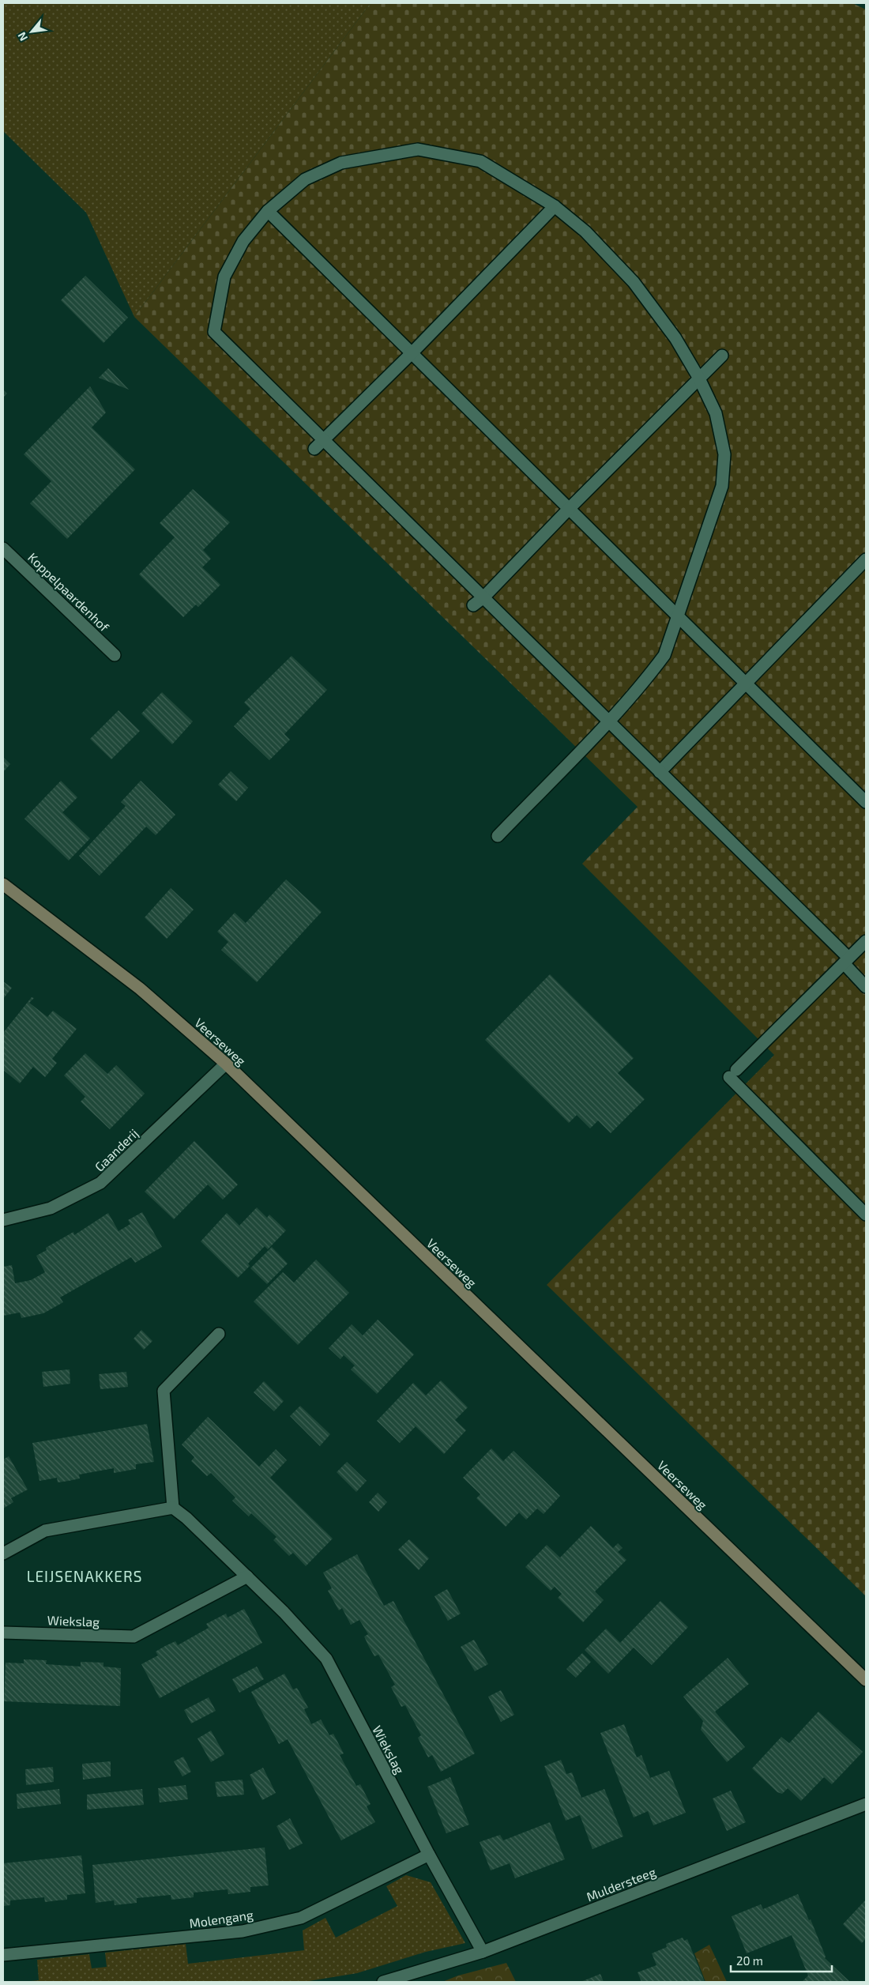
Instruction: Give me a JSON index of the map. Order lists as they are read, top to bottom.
{
  "streets": {
    "street": [
      "Koppelpaardenhof",
      "Veerseweg",
      "Gaanderij",
      "Wiekslag",
      "Muldersteeg",
      "Molengang"
    ]
  },
  "crossings": [
    ["Veerseweg", "Gaanderij"],
    ["Wiekslag", "Muldersteeg"],
    ["Wiekslag", "Molengang"]
  ],
  "districts": ["LEIJSENAKKERS"],
  "scale_bar": "20 m",
  "north": "bottom left"
}
